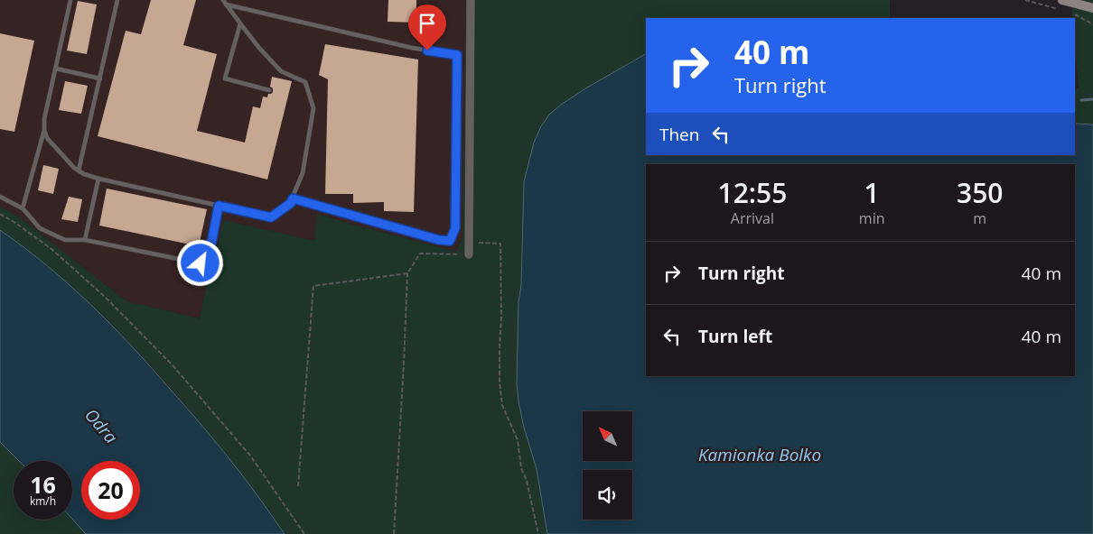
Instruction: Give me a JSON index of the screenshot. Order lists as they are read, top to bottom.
{
  "water": ["Odra", "Kamionka Bolko"],
  "north": "top left",
  "page": {
    "turn": ["40 m", "Turn right"],
    "then": "Then",
    "eta": [
      "12:55",
      "Arrival",
      "1",
      "min",
      "350",
      "m"
    ],
    "list": [
      {
        "name": "Turn right",
        "value": "40 m"
      },
      {
        "name": "Turn left",
        "value": "40 m"
      }
    ],
    "speed": "16 km/h",
    "limit": "20"
  }
}
